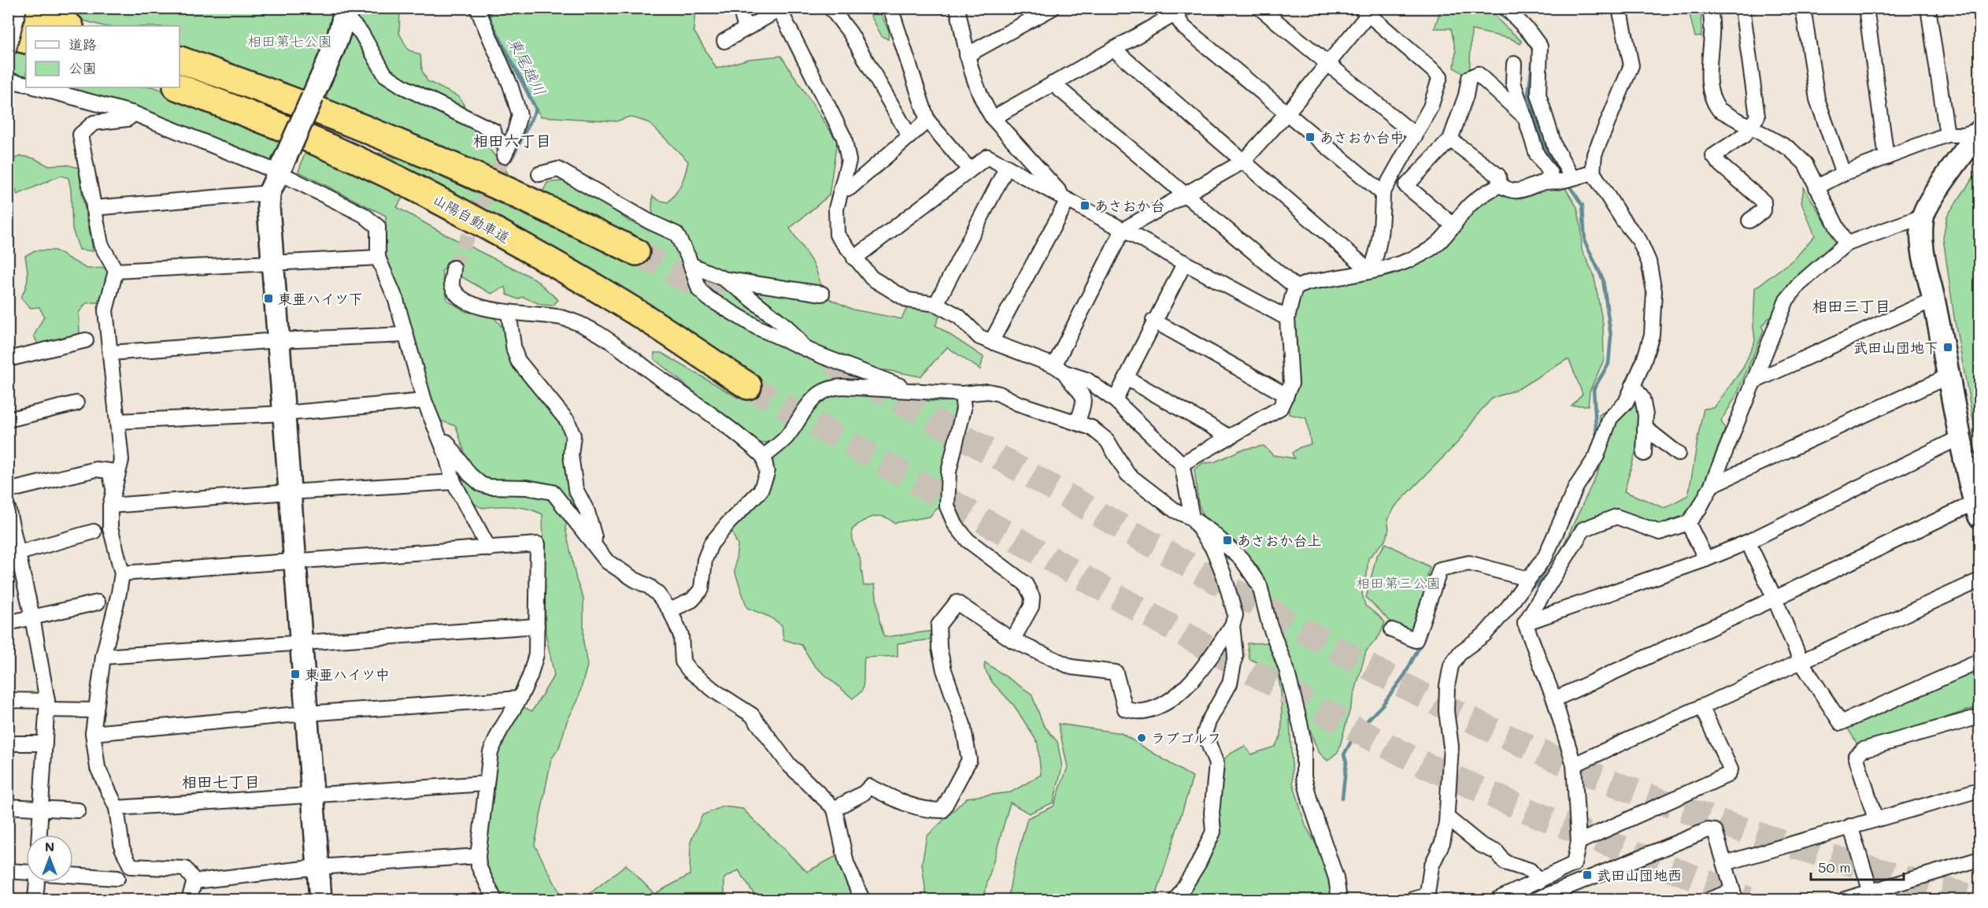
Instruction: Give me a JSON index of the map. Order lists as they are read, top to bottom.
{
  "streets": {
    "highway": ["山陽自動車道"]
  },
  "districts": ["相田六丁目", "相田三丁目", "相田七丁目"],
  "water": ["東尾越川"],
  "parks": ["相田第七公園", "相田第三公園"],
  "places": {
    "transit": [
      "あさおか台中",
      "あさおか台",
      "東亜ハイツ下",
      "武田山団地下",
      "あさおか台上",
      "東亜ハイツ中",
      "武田山団地西"
    ],
    "other": ["ラブゴルフ"]
  },
  "legend": ["道路", "公園"],
  "scale_bar": "50 m",
  "north": "top"
}
